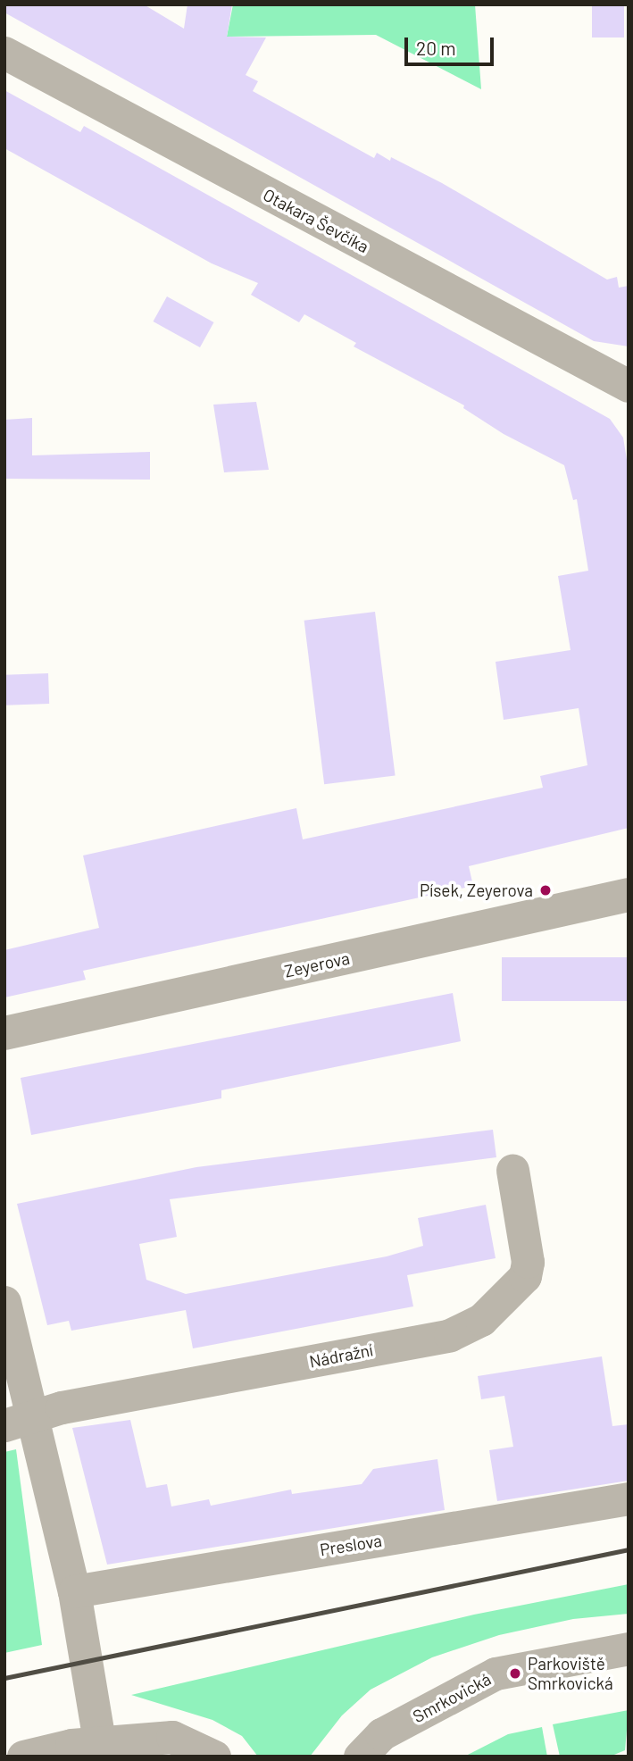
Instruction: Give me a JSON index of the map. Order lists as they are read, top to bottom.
{
  "streets": {
    "street": [
      "Otakara Ševčíka",
      "Zeyerova",
      "Nádražní",
      "Preslova",
      "Smrkovická"
    ]
  },
  "places": ["Písek, Zeyerova", "Parkoviště Smrkovická"],
  "scale_bar": "20 m"
}
